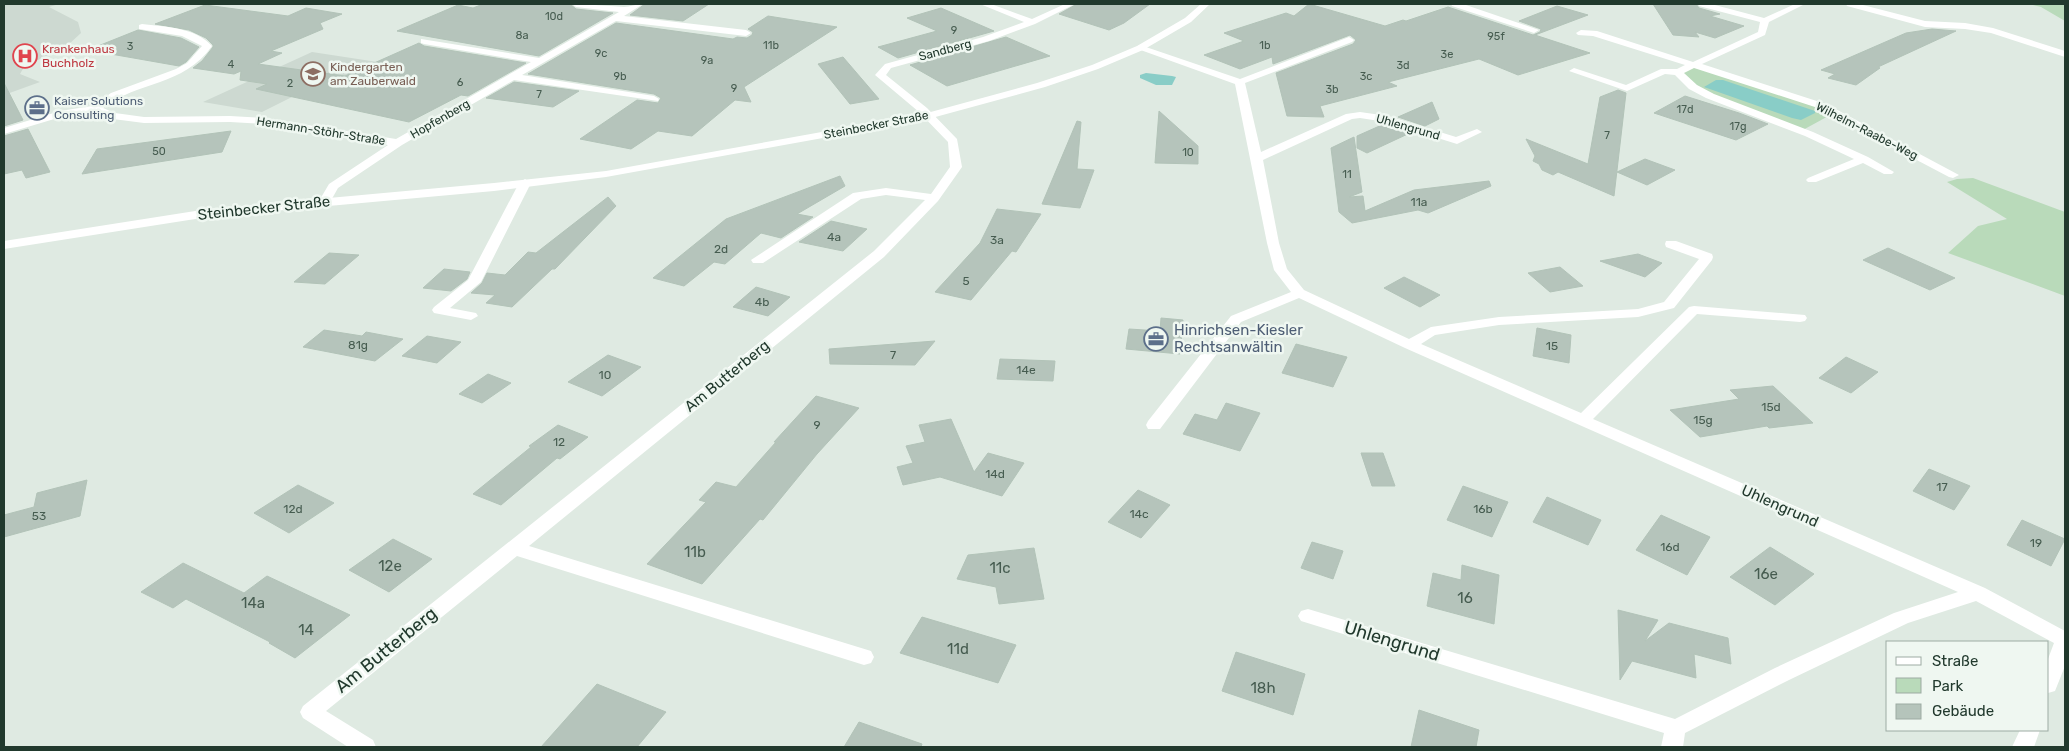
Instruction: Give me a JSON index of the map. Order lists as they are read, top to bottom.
{
  "streets": {
    "street": [
      "Sandberg",
      "Hopfenberg",
      "Steinbecker Straße",
      "Uhlengrund",
      "Hermann-Stöhr-Straße",
      "Wilhelm-Raabe-Weg",
      "Am Butterberg"
    ]
  },
  "crossings": [
    ["Sandberg", "Steinbecker Straße"],
    ["Sandberg", "Am Butterberg"],
    ["Hopfenberg", "Steinbecker Straße"],
    ["Hopfenberg", "Hermann-Stöhr-Straße"],
    ["Steinbecker Straße", "Am Butterberg"]
  ],
  "places": {
    "hospital": ["Krankenhaus Buchholz"],
    "school or university": ["Kindergarten am Zauberwald"],
    "office": ["Kaiser Solutions Consulting", "Hinrichsen-Kiesler Rechtsanwältin"]
  },
  "house_numbers": [
    "10d",
    "9",
    "8a",
    "95f",
    "11b",
    "1b",
    "3",
    "9c",
    "3e",
    "9a",
    "4",
    "3d",
    "9b",
    "3c",
    "6",
    "2",
    "9",
    "3b",
    "7",
    "17d",
    "17g",
    "7",
    "50",
    "10",
    "11",
    "11a",
    "4a",
    "3a",
    "2d",
    "5",
    "4b",
    "81g",
    "15",
    "7",
    "14e",
    "10",
    "15d",
    "15g",
    "9",
    "12",
    "14d",
    "17",
    "12d",
    "16b",
    "14c",
    "53",
    "19",
    "16d",
    "11b",
    "12e",
    "11c",
    "16e",
    "16",
    "14a",
    "14",
    "11d",
    "18h"
  ],
  "legend": ["Straße", "Park", "Gebäude"]
}
